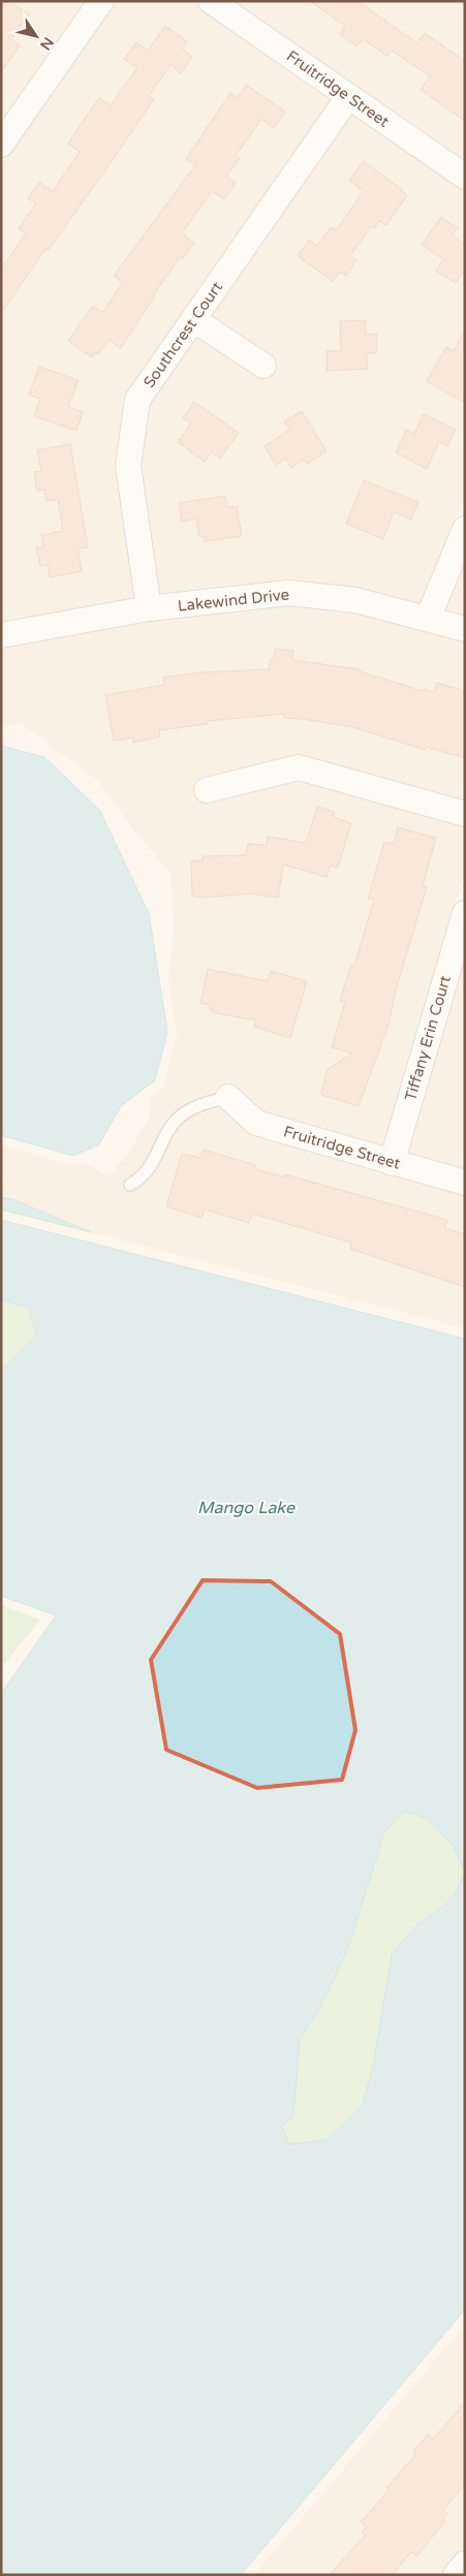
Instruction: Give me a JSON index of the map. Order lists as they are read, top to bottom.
{
  "streets": {
    "street": [
      "Fruitridge Street",
      "Southcrest Court",
      "Lakewind Drive",
      "Tiffany Erin Court"
    ]
  },
  "crossings": [
    ["Fruitridge Street", "Southcrest Court"],
    ["Fruitridge Street", "Tiffany Erin Court"],
    ["Southcrest Court", "Lakewind Drive"]
  ],
  "water": ["Mango Lake"],
  "north": "bottom right"
}
